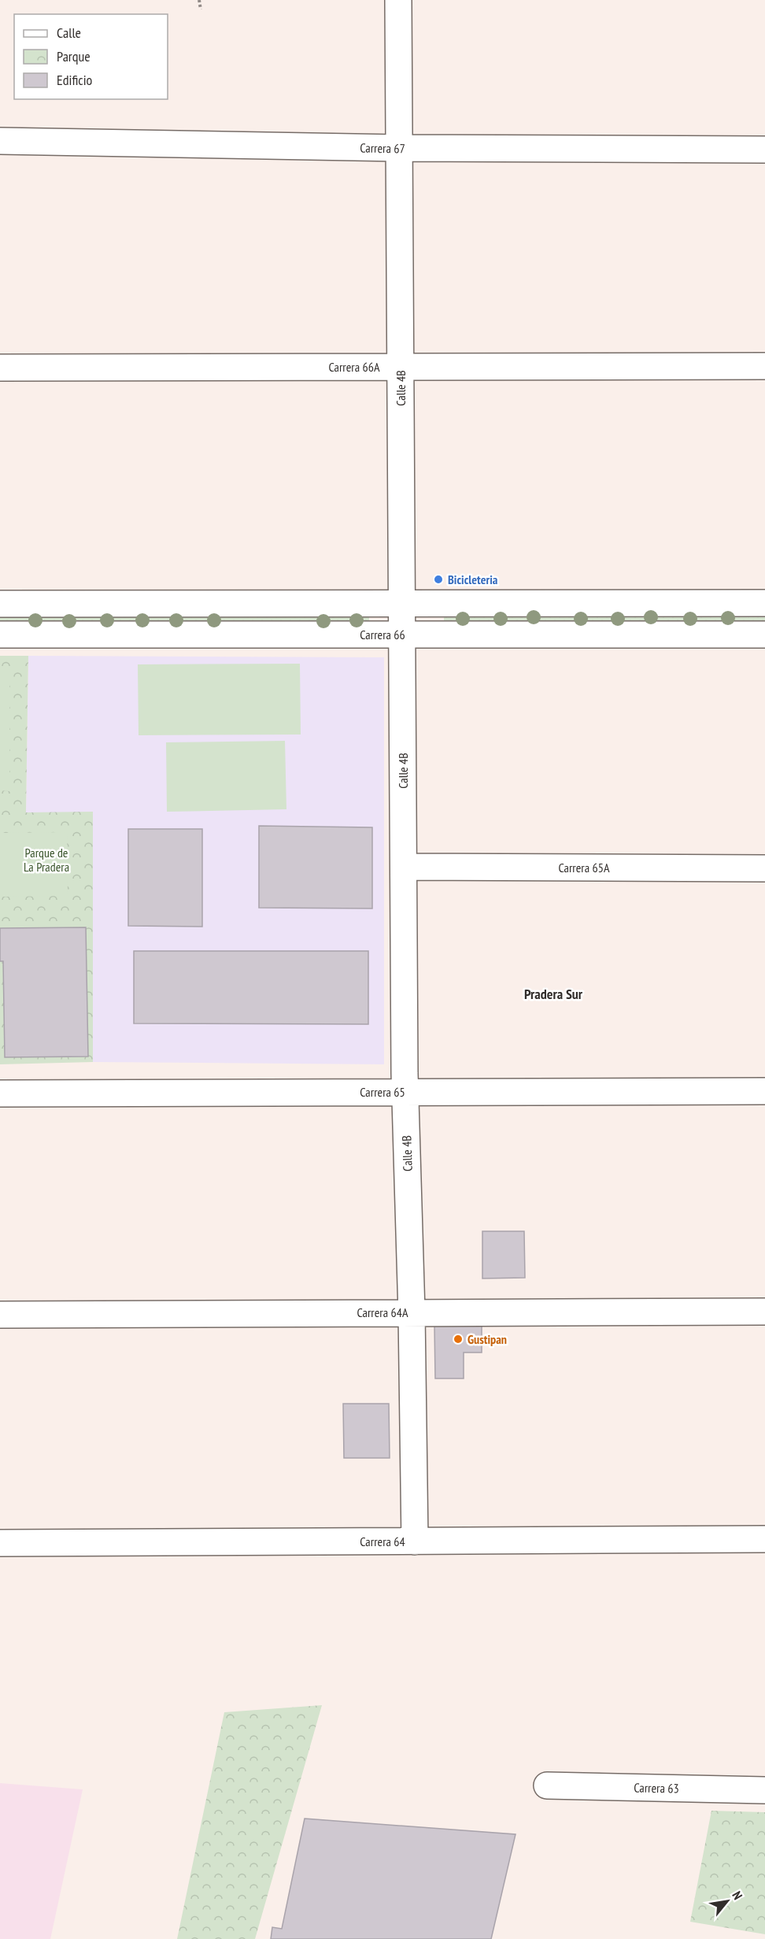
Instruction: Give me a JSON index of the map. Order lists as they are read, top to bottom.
{
  "streets": {
    "street": [
      "Carrera 67",
      "Carrera 66A",
      "Calle 4B",
      "Carrera 66",
      "Carrera 65A",
      "Carrera 65",
      "Carrera 64A",
      "Carrera 64",
      "Carrera 63"
    ]
  },
  "crossings": [
    ["Carrera 67", "Calle 4B"],
    ["Carrera 66A", "Calle 4B"],
    ["Calle 4B", "Carrera 66"],
    ["Calle 4B", "Carrera 65A"],
    ["Calle 4B", "Carrera 65"],
    ["Calle 4B", "Carrera 64A"],
    ["Calle 4B", "Carrera 64"]
  ],
  "districts": ["Pradera Sur"],
  "parks": ["Parque de La Pradera"],
  "places": ["Bicicleteria", "Gustipan"],
  "legend": ["Calle", "Parque", "Edificio"],
  "north": "top right"
}
